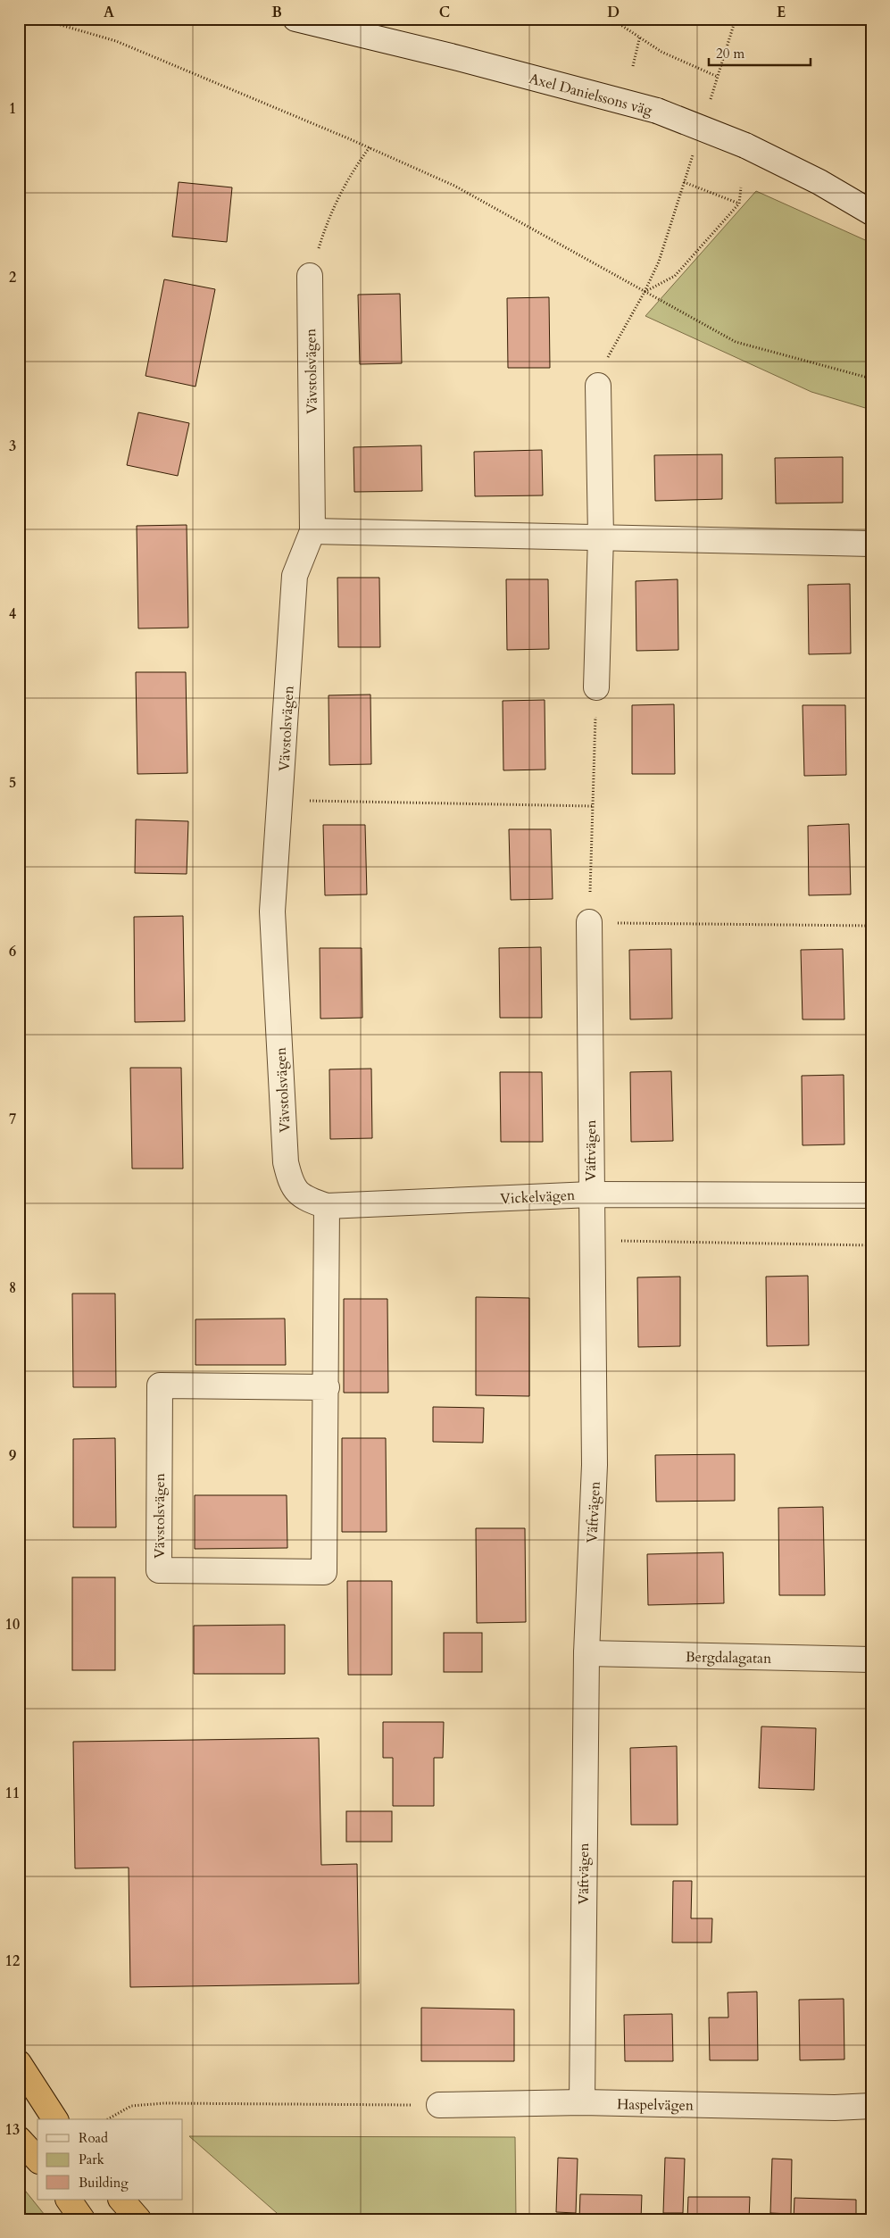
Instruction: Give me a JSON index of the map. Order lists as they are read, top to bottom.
{
  "streets": {
    "street": [
      "Axel Danielssons väg",
      "Vävstolsvägen",
      "Väftvägen",
      "Vickelvägen",
      "Bergdalagatan",
      "Haspelvägen"
    ]
  },
  "crossings": [
    ["Vävstolsvägen", "Vickelvägen"],
    ["Väftvägen", "Vickelvägen"],
    ["Väftvägen", "Bergdalagatan"],
    ["Väftvägen", "Haspelvägen"]
  ],
  "legend": ["Road", "Park", "Building"],
  "scale_bar": "20 m",
  "grid": {
    "columns": [
      "A",
      "B",
      "C",
      "D",
      "E"
    ],
    "rows": [
      "1",
      "2",
      "3",
      "4",
      "5",
      "6",
      "7",
      "8",
      "9",
      "10",
      "11",
      "12",
      "13"
    ]
  }
}
